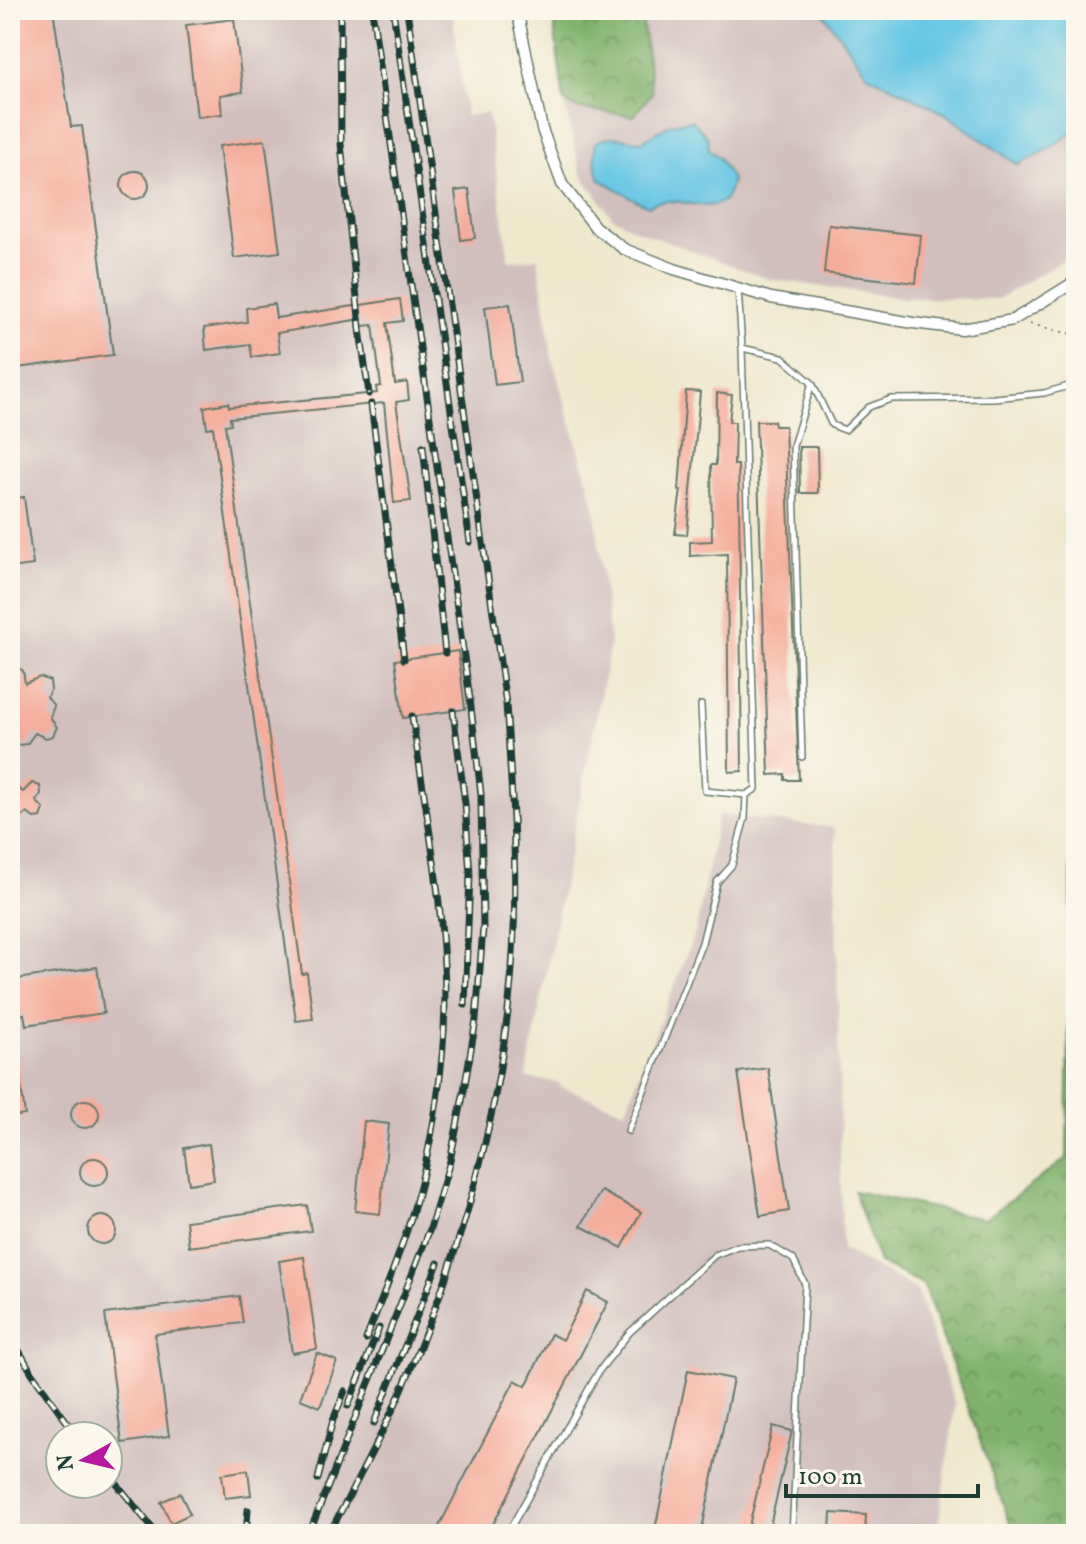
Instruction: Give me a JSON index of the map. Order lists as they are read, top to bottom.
{
  "scale_bar": "100 m",
  "north": "left"
}
